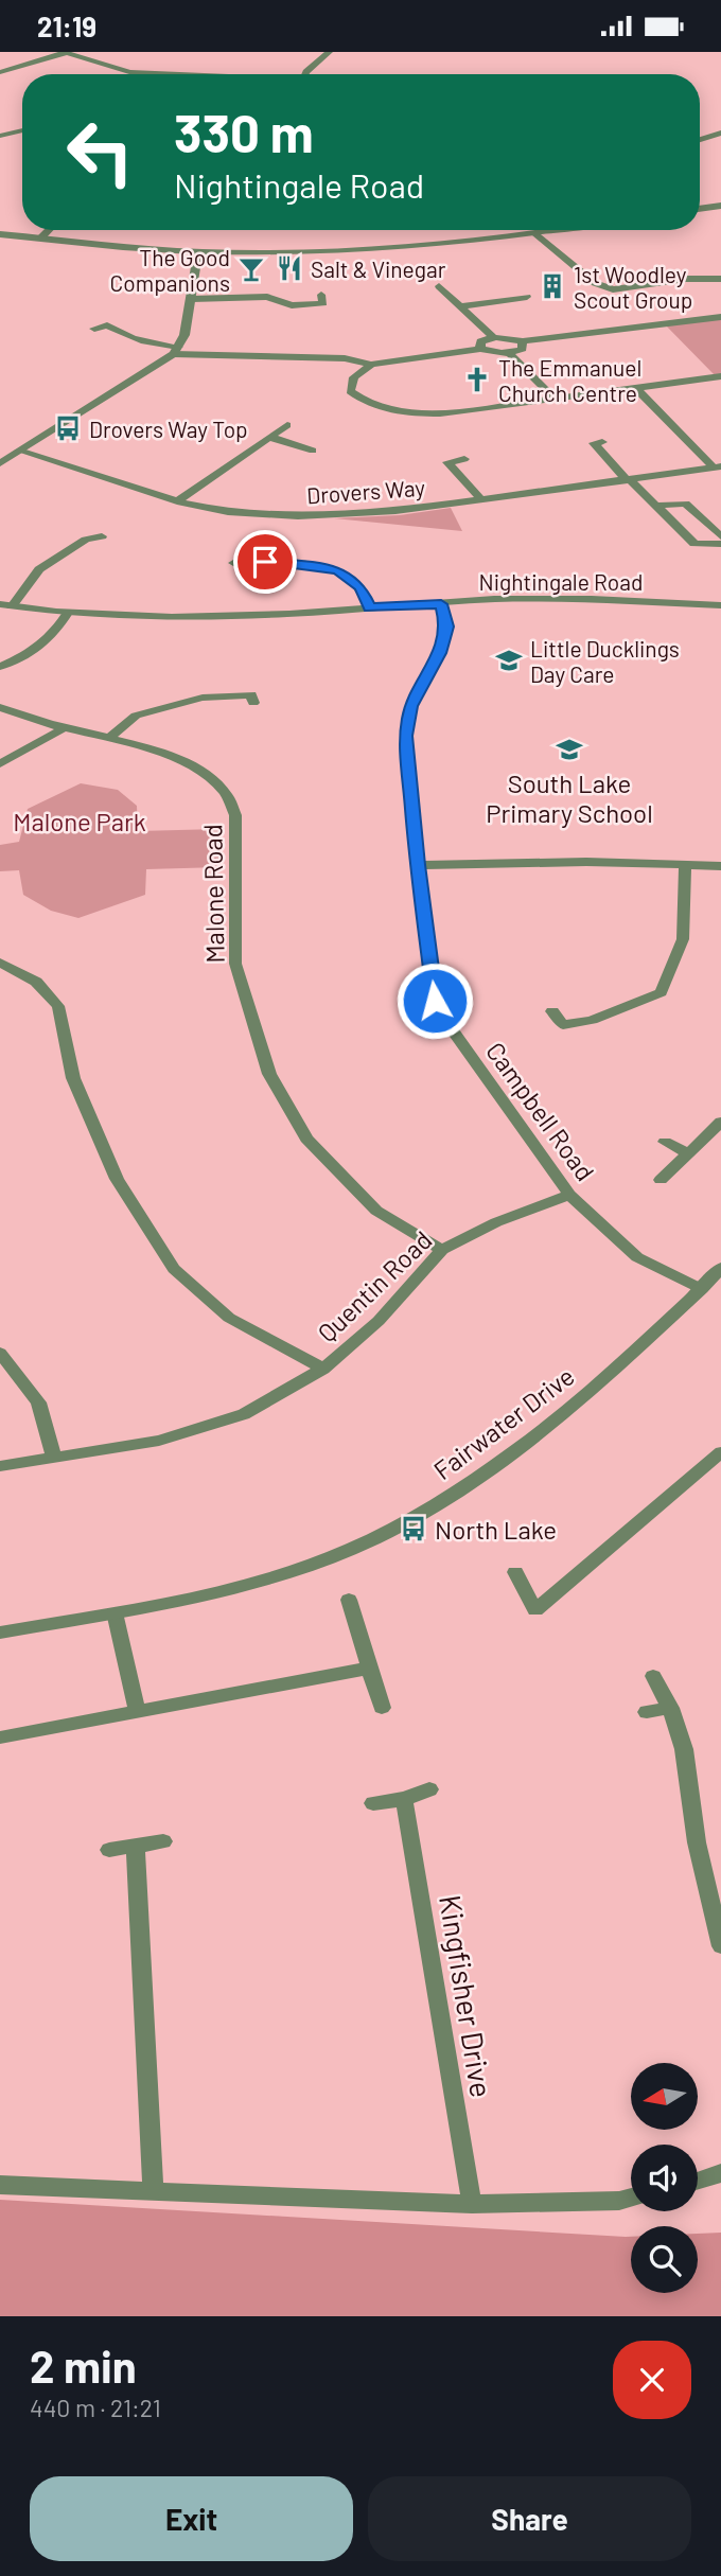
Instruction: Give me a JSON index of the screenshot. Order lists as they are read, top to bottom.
{
  "streets": {
    "street": [
      "Drovers Way",
      "Nightingale Road",
      "Malone Road",
      "Campbell Road",
      "Quentin Road",
      "Fairwater Drive",
      "Kingfisher Drive"
    ]
  },
  "crossings": [
    ["Nightingale Road", "Campbell Road"],
    ["Malone Road", "Quentin Road"],
    ["Campbell Road", "Quentin Road"],
    ["Campbell Road", "Fairwater Drive"]
  ],
  "parks": ["Malone Park"],
  "places": {
    "restaurant": ["Salt & Vinegar"],
    "bar": ["The Good Companions"],
    "building": ["1st Woodley Scout Group"],
    "church": ["The Emmanuel Church Centre"],
    "bus stop": ["Drovers Way Top", "North Lake"],
    "school or university": ["Little Ducklings Day Care", "South Lake Primary School"]
  },
  "north": "left",
  "page": {
    "status": "21:19",
    "turn": ["330 m", "Nightingale Road"],
    "heading": ["2 min", "440 m · 21:21"],
    "buttons": ["Exit", "Share"]
  }
}
